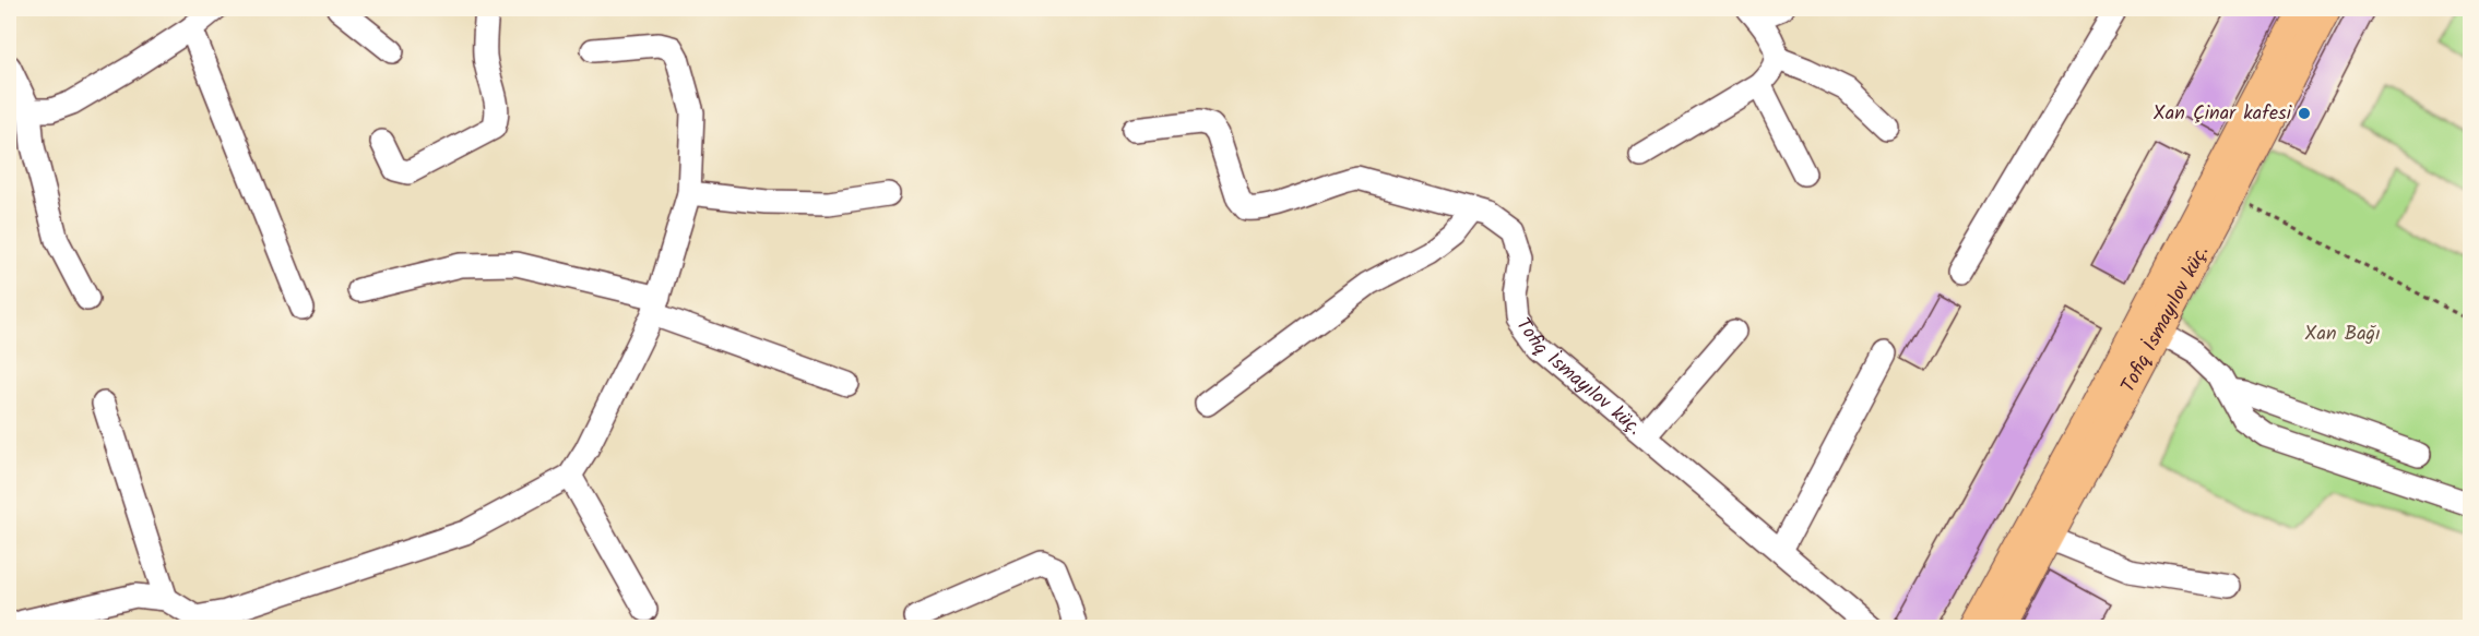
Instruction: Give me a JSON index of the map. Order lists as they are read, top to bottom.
{
  "streets": {
    "main road": ["Tofiq İsmayılov küç."]
  },
  "parks": ["Xan Bağı"],
  "places": ["Xan Çinar kafesi"]
}
